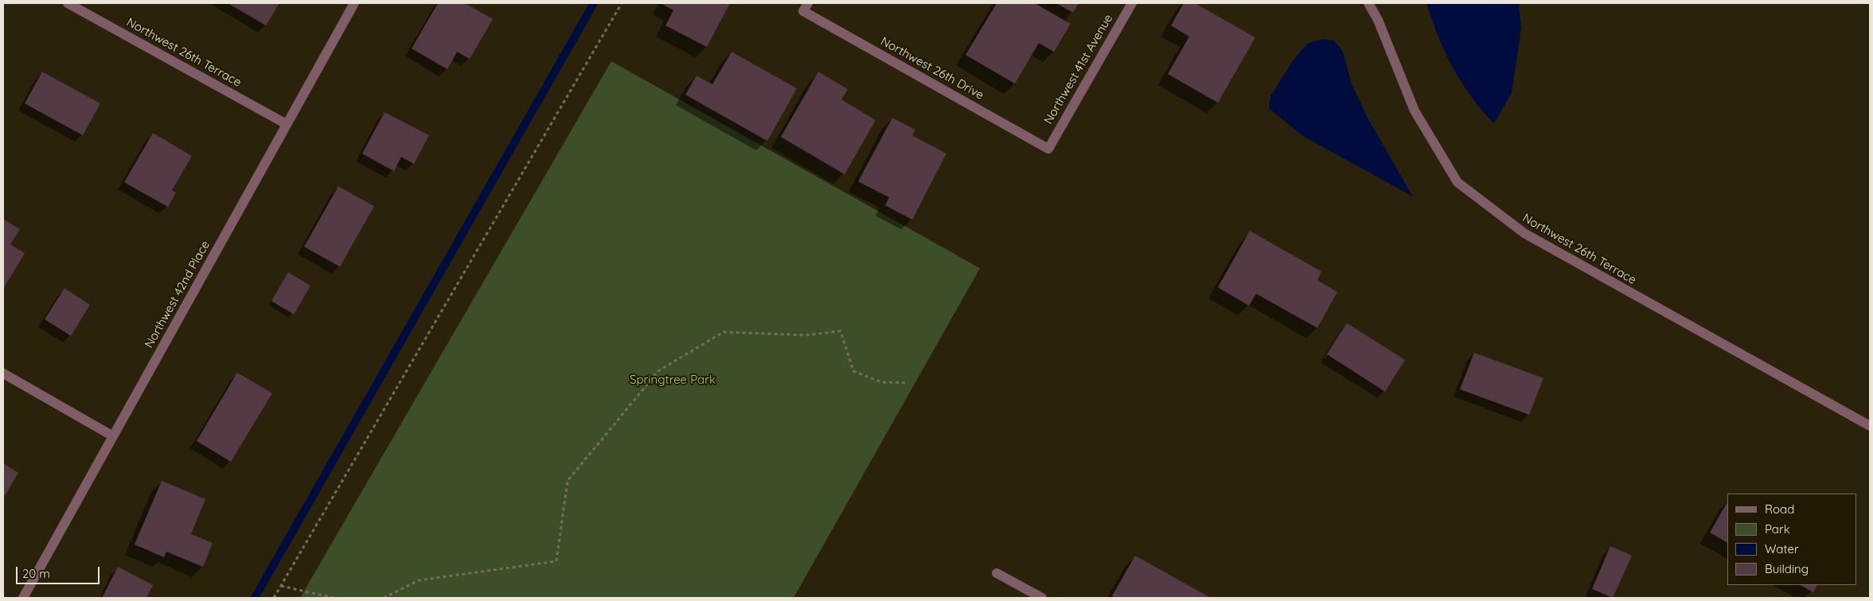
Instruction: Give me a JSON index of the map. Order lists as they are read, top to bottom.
{
  "streets": {
    "street": [
      "Northwest 26th Terrace",
      "Northwest 26th Drive",
      "Northwest 41st Avenue",
      "Northwest 42nd Place"
    ]
  },
  "crossings": [
    ["Northwest 26th Terrace", "Northwest 42nd Place"],
    ["Northwest 26th Drive", "Northwest 41st Avenue"]
  ],
  "parks": ["Springtree Park"],
  "legend": [
    "Road",
    "Park",
    "Water",
    "Building"
  ],
  "scale_bar": "20 m"
}
